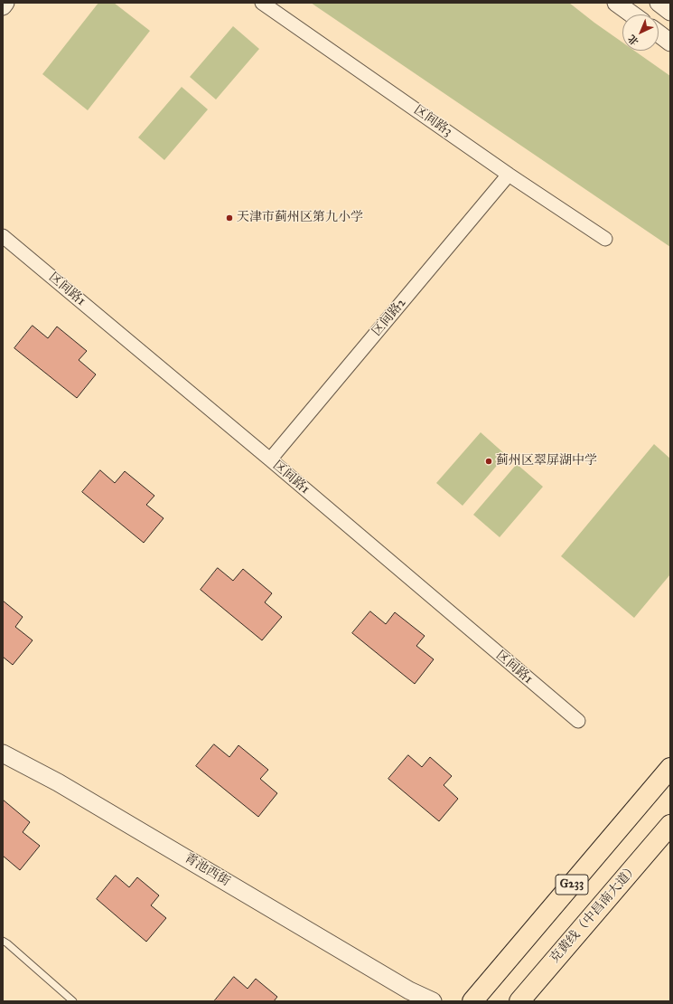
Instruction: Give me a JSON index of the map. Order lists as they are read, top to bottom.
{
  "streets": {
    "highway": ["G233", "克黄线（中昌南大道）"],
    "street": [
      "区间路3",
      "区间路1",
      "区间路2",
      "青池西街"
    ]
  },
  "crossings": [
    ["区间路3", "区间路2"],
    ["区间路1", "区间路2"]
  ],
  "places": ["天津市蓟州区第九小学", "蓟州区翠屏湖中学"],
  "north": "bottom left"
}
